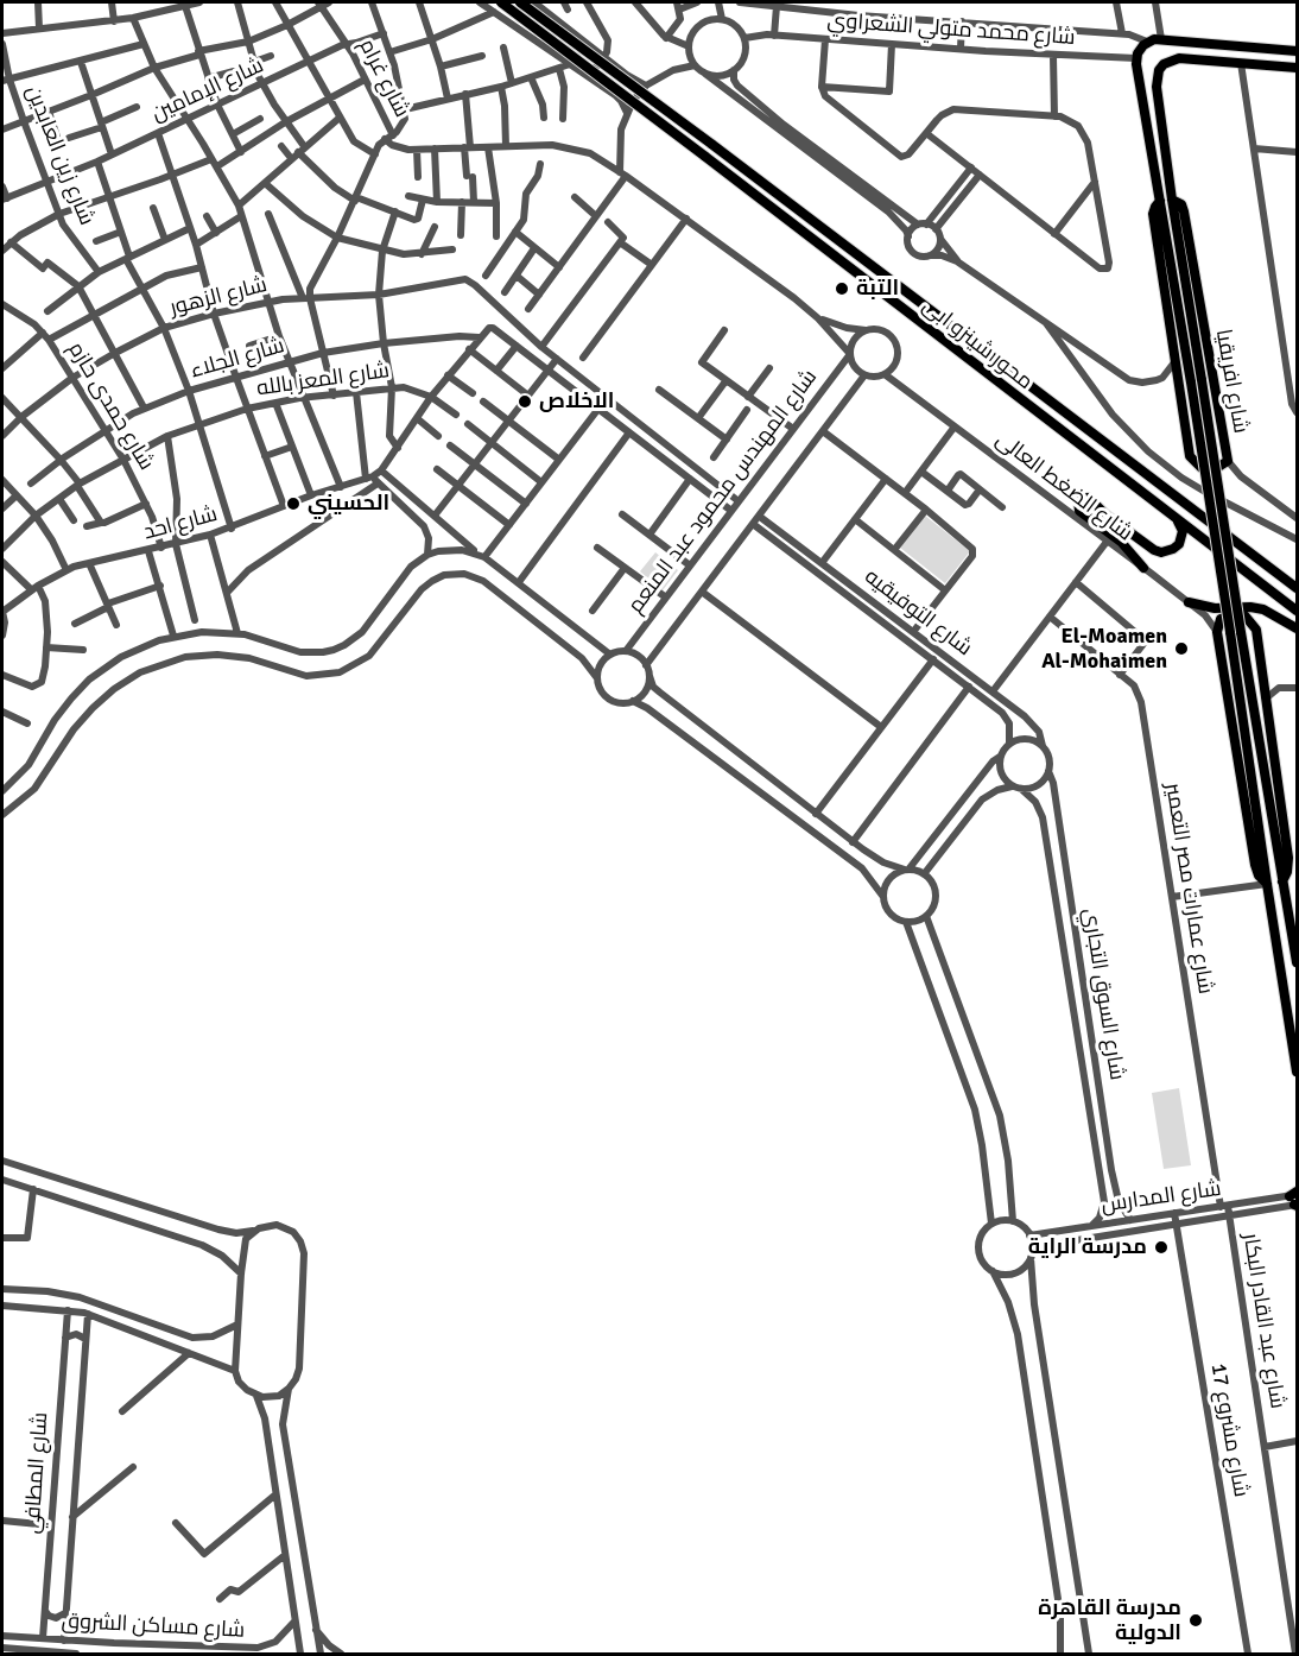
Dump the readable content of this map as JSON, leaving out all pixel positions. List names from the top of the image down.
{
  "streets": {
    "main road": ["شارع محمد متولي الشعراوي", "محور شينزو ابى", "شارع افريقيا"],
    "street": [
      "شارع غرام",
      "شارع الإمامين",
      "شارع زين العابدين",
      "شارع الزهور",
      "شارع الجلاء",
      "شارع المعز بالله",
      "شارع حمدى حازم",
      "شارع الضغط العالى",
      "شارع المهندس محمود عبد المنعم",
      "شارع احد",
      "شارع التوفيقيه",
      "شارع عمارات مصر التعمير",
      "شارع السوق التجاري",
      "شارع المدارس",
      "شارع عبد القادر البكار",
      "شارع مشروع 17",
      "شارع المطافي",
      "شارع مساكن الشروق"
    ]
  },
  "crossings": [
    ["شارع محمد متولي الشعراوي", "شارع افريقيا"],
    ["شارع غرام", "شارع الإمامين"],
    ["شارع الإمامين", "شارع زين العابدين"],
    ["شارع الزهور", "شارع حمدى حازم"],
    ["شارع الجلاء", "شارع حمدى حازم"],
    ["شارع المعز بالله", "شارع حمدى حازم"],
    ["شارع حمدى حازم", "شارع احد"],
    ["شارع الضغط العالى", "شارع المهندس محمود عبد المنعم"],
    ["شارع المهندس محمود عبد المنعم", "شارع التوفيقيه"],
    ["شارع التوفيقيه", "شارع السوق التجاري"],
    ["شارع عمارات مصر التعمير", "شارع المدارس"],
    ["شارع عمارات مصر التعمير", "شارع عبد القادر البكار"],
    ["شارع السوق التجاري", "شارع المدارس"],
    ["شارع المدارس", "شارع عبد القادر البكار"],
    ["شارع المدارس", "شارع مشروع 17"],
    ["شارع المطافي", "شارع مساكن الشروق"]
  ],
  "places": [
    "التبة",
    "الاخلاص",
    "الحسيني",
    "El-Moamen Al-Mohaimen",
    "مدرسة الراية",
    "مدرسة القاهرة الدولية"
  ]
}
